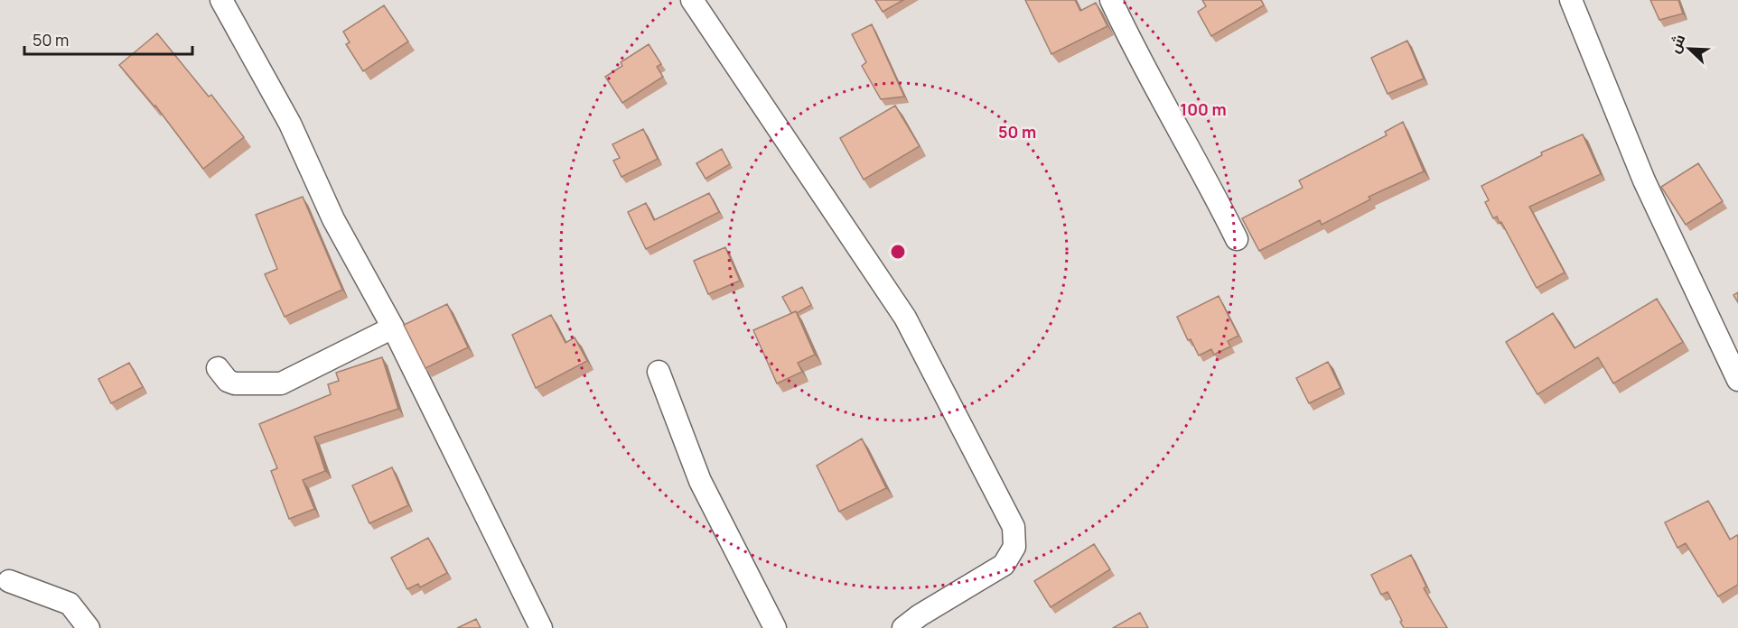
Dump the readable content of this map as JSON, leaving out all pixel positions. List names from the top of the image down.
{
  "scale_bar": "50 m",
  "north": "top left",
  "rings": ["100 m", "50 m"]
}
